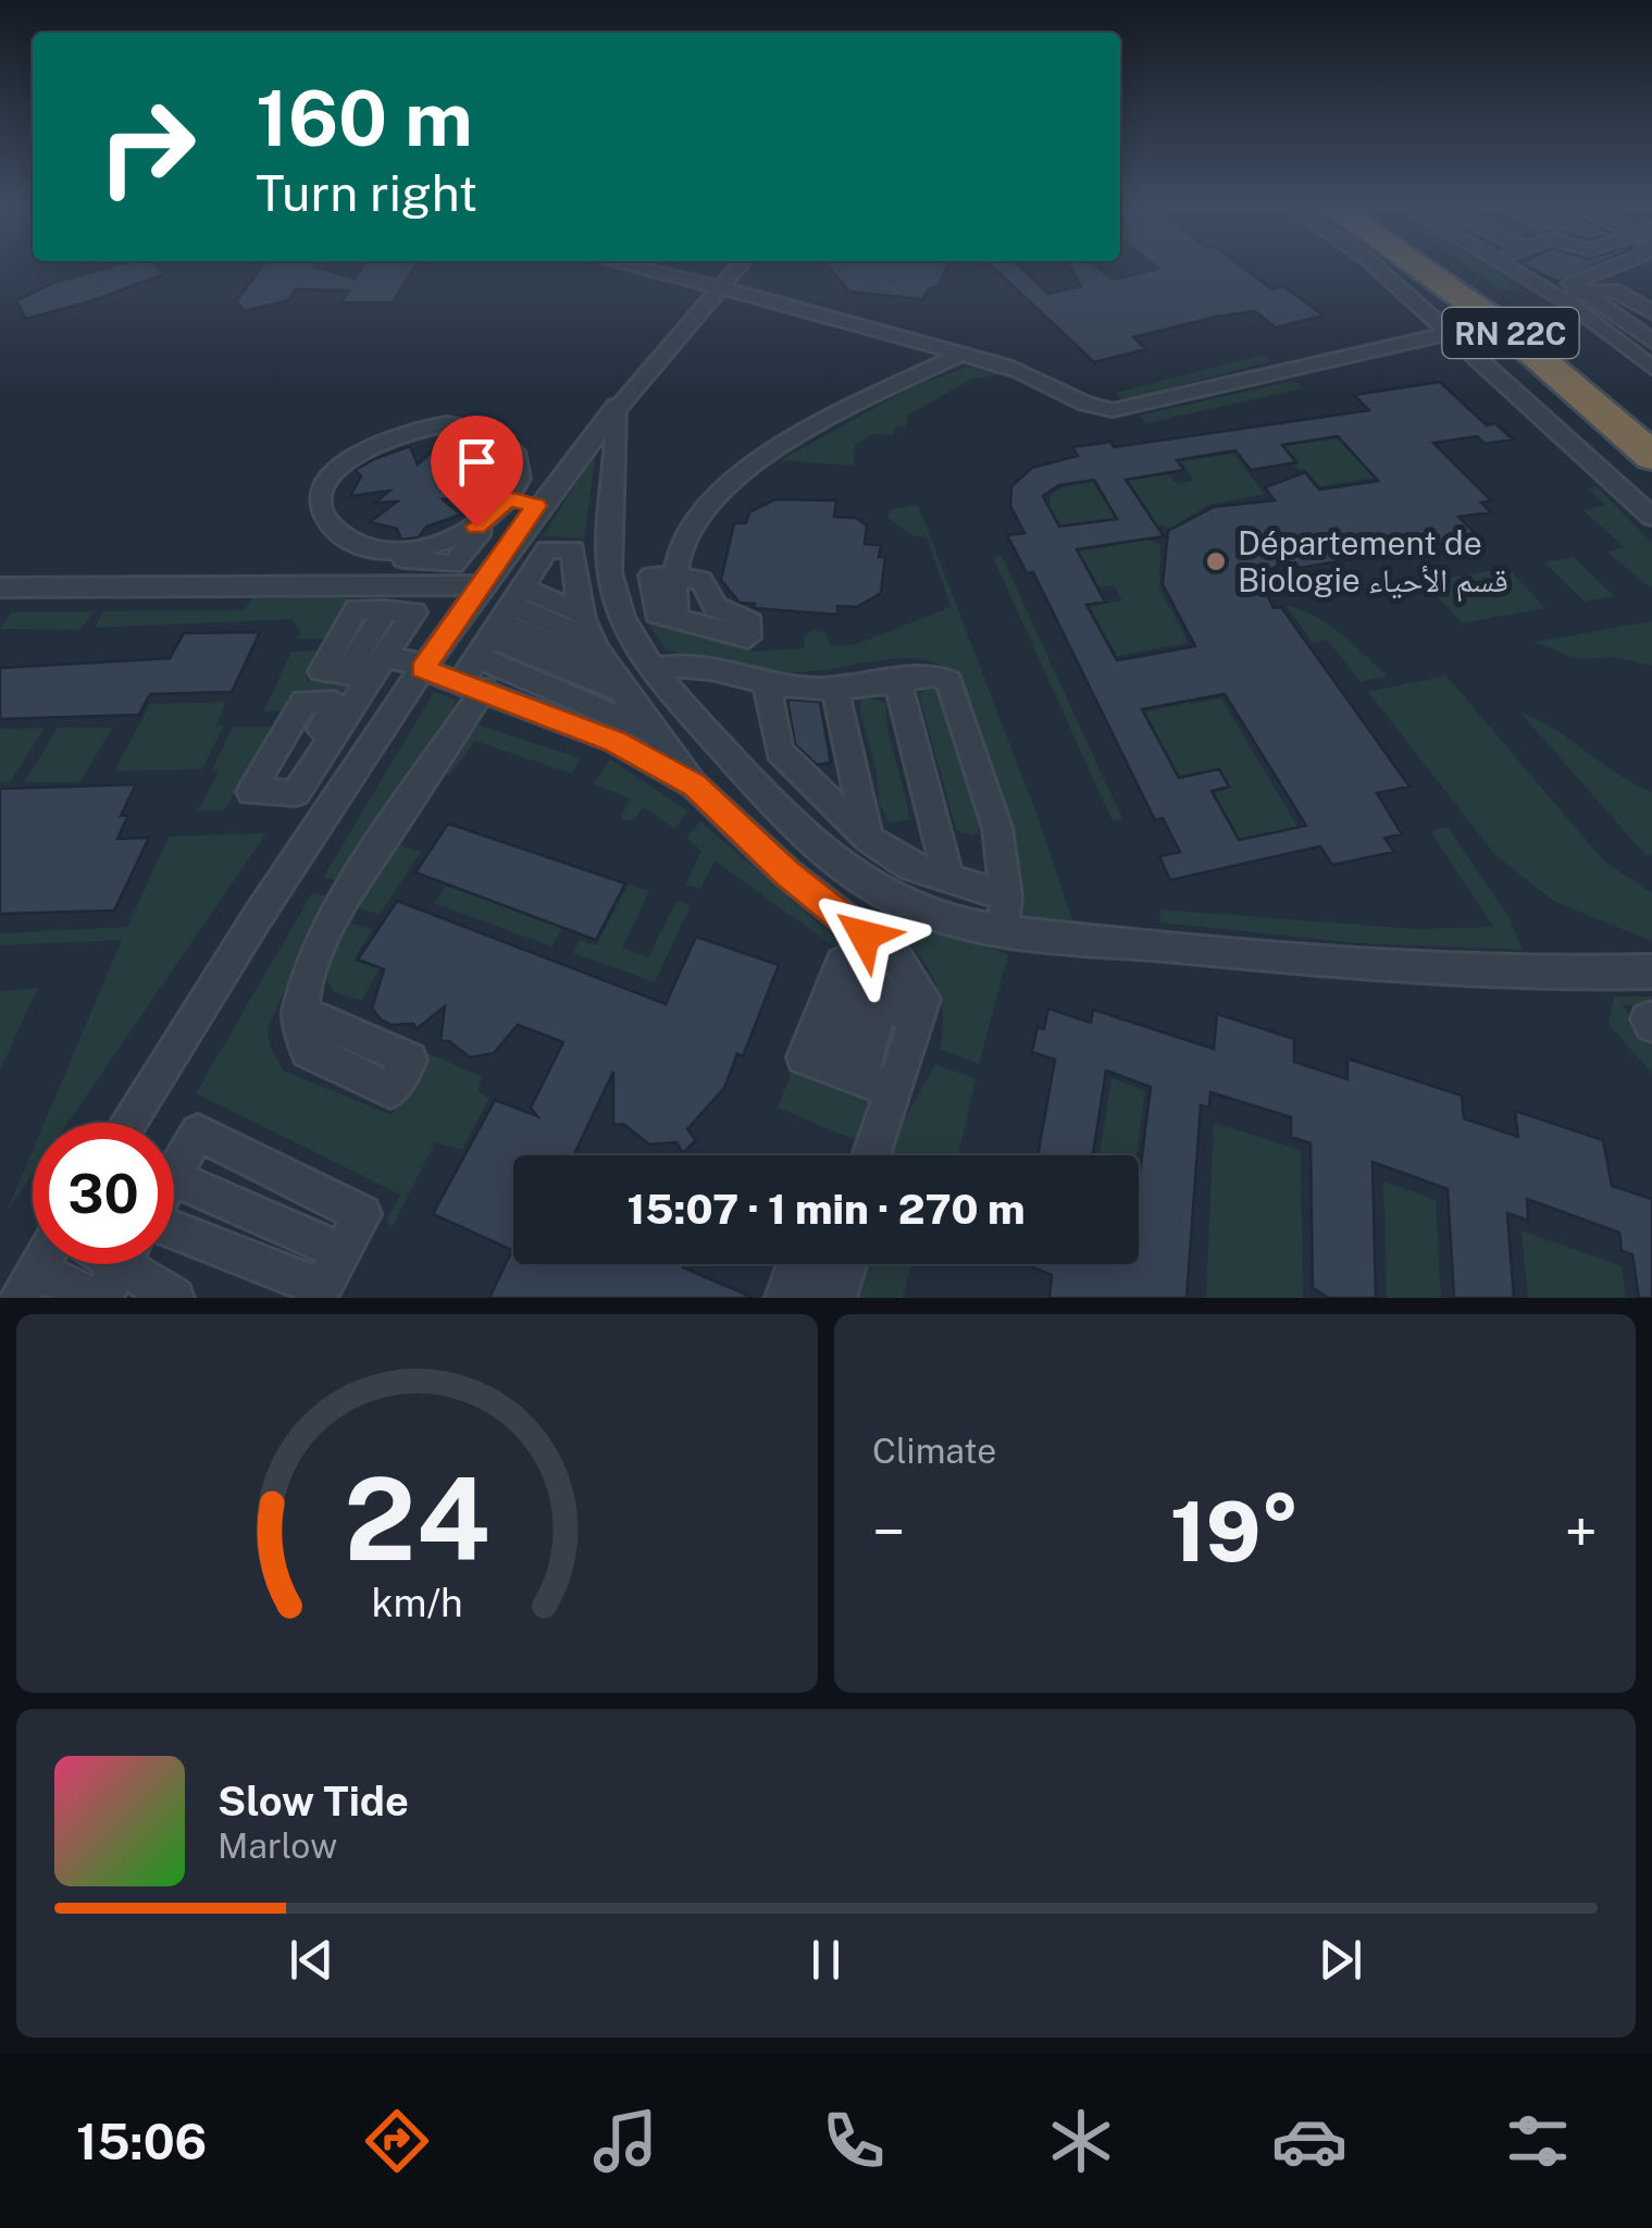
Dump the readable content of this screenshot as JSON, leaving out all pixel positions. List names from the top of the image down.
{
  "streets": {
    "highway": ["RN 22C"]
  },
  "places": ["Département de Biologie قسم الأحياء"],
  "page": {
    "turn": ["160 m", "Turn right"],
    "limit": "30",
    "trip": "15:07 · 1 min · 270 m",
    "tile": "Climate",
    "heat": ["−", "19°", "+"],
    "song": ["Slow Tide", "Marlow"],
    "tabs": "15:06",
    "gauge": ["24", "km/h"]
  }
}
